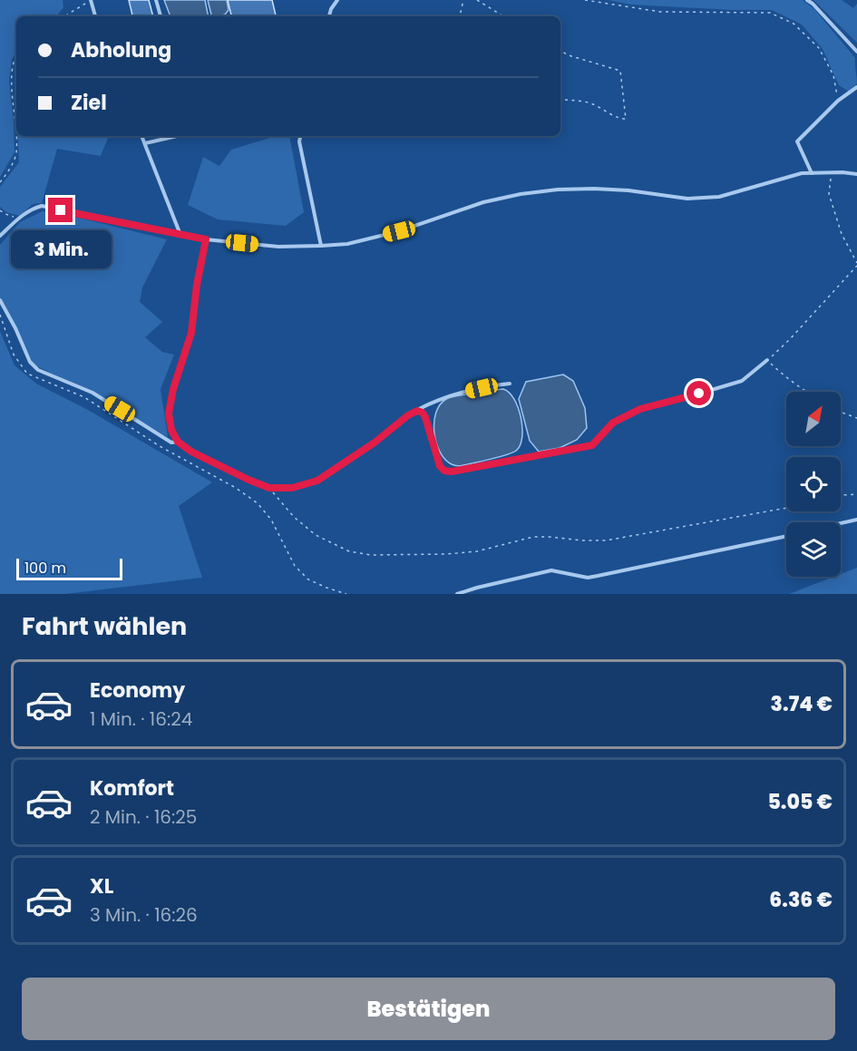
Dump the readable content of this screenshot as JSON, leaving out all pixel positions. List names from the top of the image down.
{
  "scale_bar": "100 m",
  "north": "top right",
  "page": {
    "banner": ["Abholung", "Ziel"],
    "bubble": "3 Min.",
    "scale": "100 m",
    "heading": "Fahrt wählen",
    "list": [
      {
        "name": "Economy",
        "note": "1 Min. · 16:24",
        "value": "3.74 €"
      },
      {
        "name": "Komfort",
        "note": "2 Min. · 16:25",
        "value": "5.05 €"
      },
      {
        "name": "XL",
        "note": "3 Min. · 16:26",
        "value": "6.36 €"
      }
    ],
    "buttons": "Bestätigen"
  }
}
